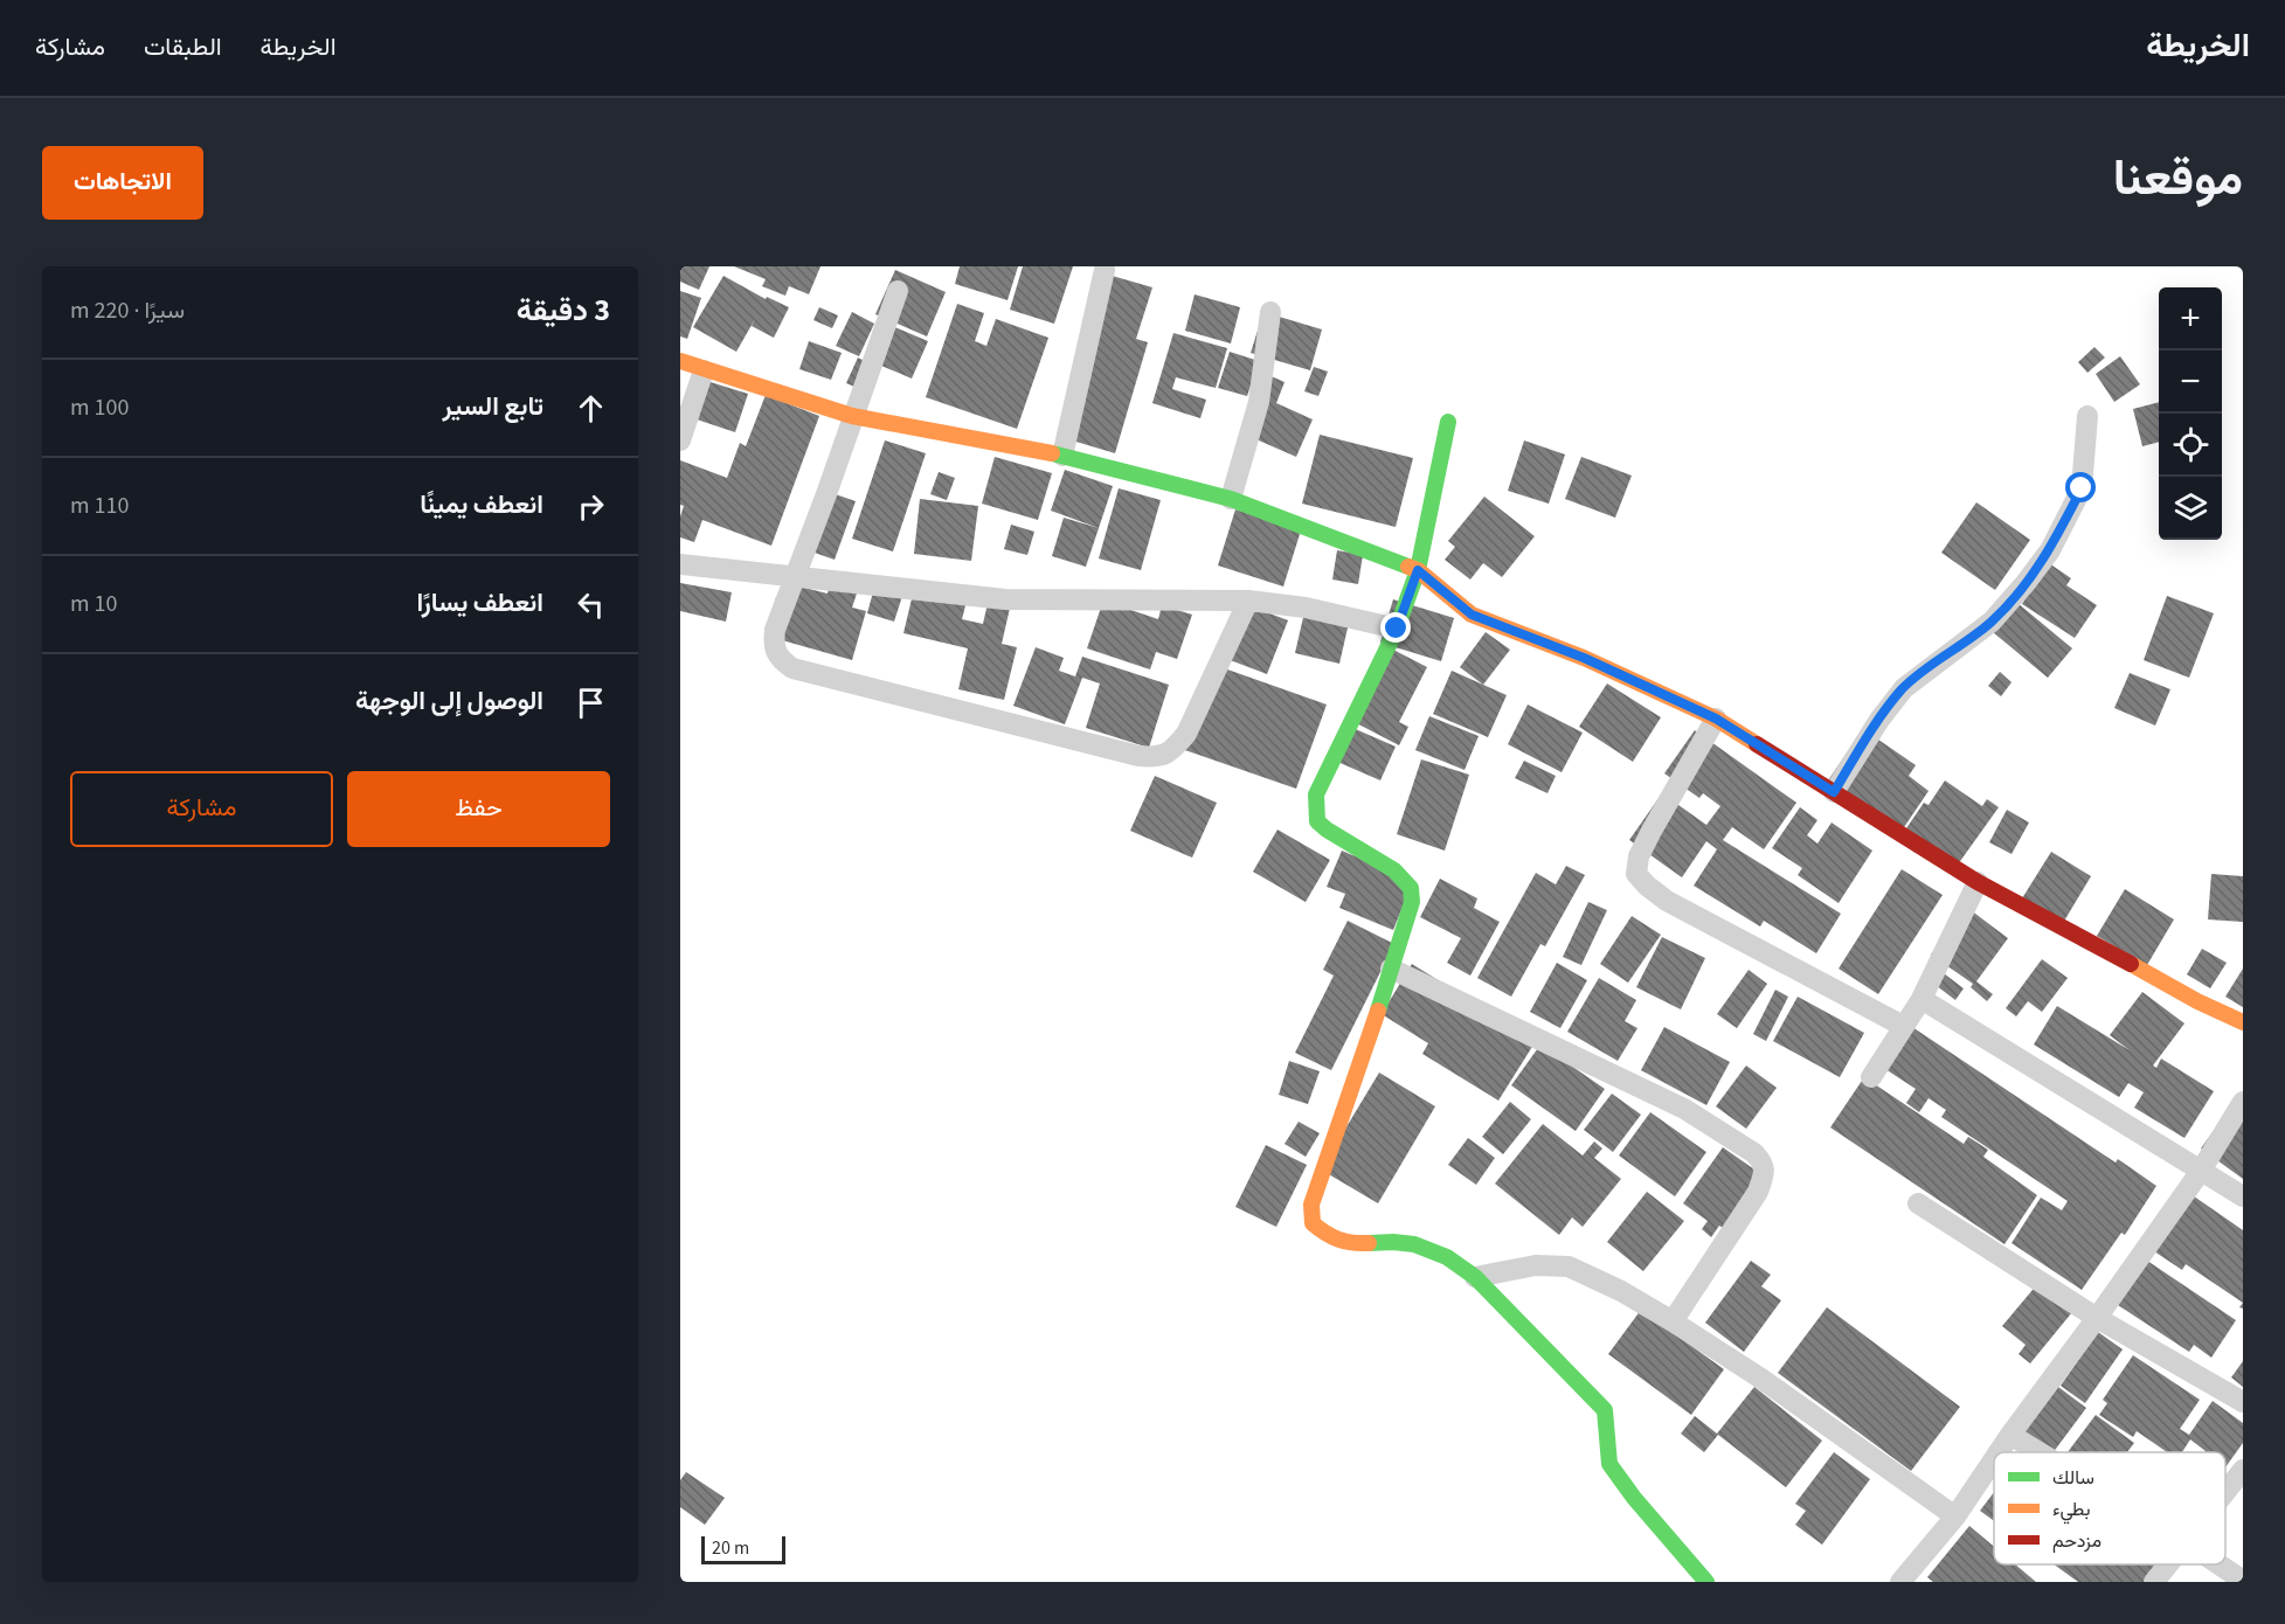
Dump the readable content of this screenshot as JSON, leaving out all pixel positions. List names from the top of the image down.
{
  "legend": ["سالك", "بطيء", "مزدحم"],
  "scale_bar": "20 m",
  "page": {
    "header": "الخريطة",
    "nav": ["الخريطة", "الطبقات", "مشاركة"],
    "title": "موقعنا",
    "buttons": [
      "الاتجاهات",
      ["حفظ", "مشاركة"]
    ],
    "heading": ["3 دقيقة", "سيرًا · 220 m"],
    "map_buttons": ["+", "−"],
    "list": [
      ["تابع السير", "100 m"],
      ["انعطف يمينًا", "110 m"],
      ["انعطف يسارًا", "10 m"],
      "الوصول إلى الوجهة"
    ],
    "scale": "20 m"
  }
}
